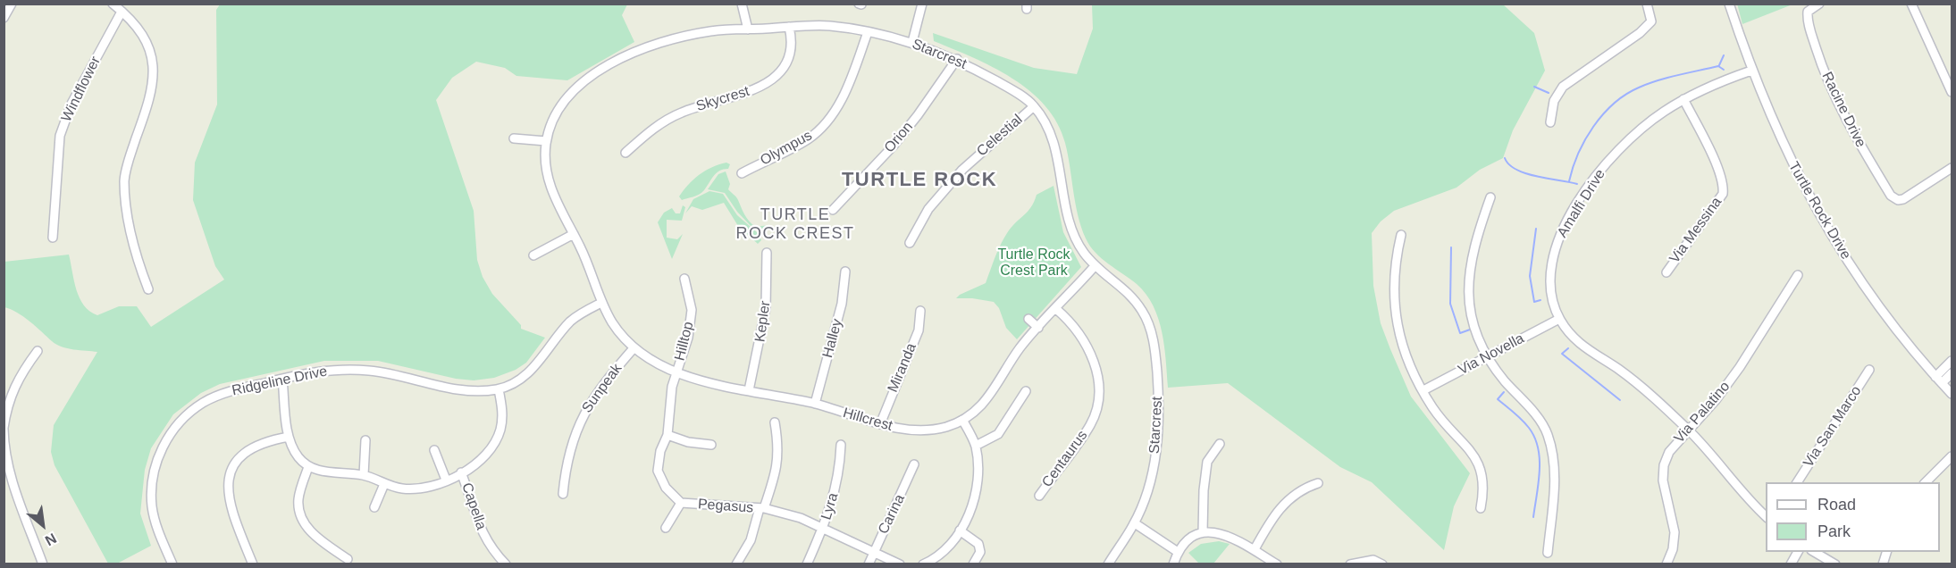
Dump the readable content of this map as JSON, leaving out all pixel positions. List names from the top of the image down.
{
  "streets": {
    "street": [
      "Starcrest",
      "Windflower",
      "Skycrest",
      "Racine Drive",
      "Celestial",
      "Orion",
      "Olympus",
      "Amalfi Drive",
      "Turtle Rock Drive",
      "Via Messina",
      "Kepler",
      "Halley",
      "Hilltop",
      "Via Novella",
      "Miranda",
      "Ridgeline Drive",
      "Sunpeak",
      "Via Palatino",
      "Hillcrest",
      "Via San Marco",
      "Centaurus",
      "Capella",
      "Pegasus",
      "Lyra",
      "Carina"
    ]
  },
  "crossings": [
    ["Starcrest", "Skycrest"],
    ["Starcrest", "Celestial"],
    ["Starcrest", "Orion"],
    ["Starcrest", "Olympus"],
    ["Starcrest", "Ridgeline Drive"],
    ["Starcrest", "Hillcrest"],
    ["Amalfi Drive", "Turtle Rock Drive"],
    ["Amalfi Drive", "Via Messina"],
    ["Amalfi Drive", "Via Novella"],
    ["Amalfi Drive", "Via Palatino"],
    ["Kepler", "Hillcrest"],
    ["Halley", "Hillcrest"],
    ["Hilltop", "Hillcrest"],
    ["Hilltop", "Pegasus"],
    ["Miranda", "Hillcrest"],
    ["Ridgeline Drive", "Hillcrest"],
    ["Sunpeak", "Hillcrest"],
    ["Hillcrest", "Centaurus"],
    ["Hillcrest", "Pegasus"],
    ["Pegasus", "Lyra"],
    ["Pegasus", "Carina"]
  ],
  "districts": ["TURTLE ROCK", "TURTLE ROCK CREST"],
  "parks": ["Turtle Rock Crest Park"],
  "legend": ["Road", "Park"],
  "north": "bottom right"
}
